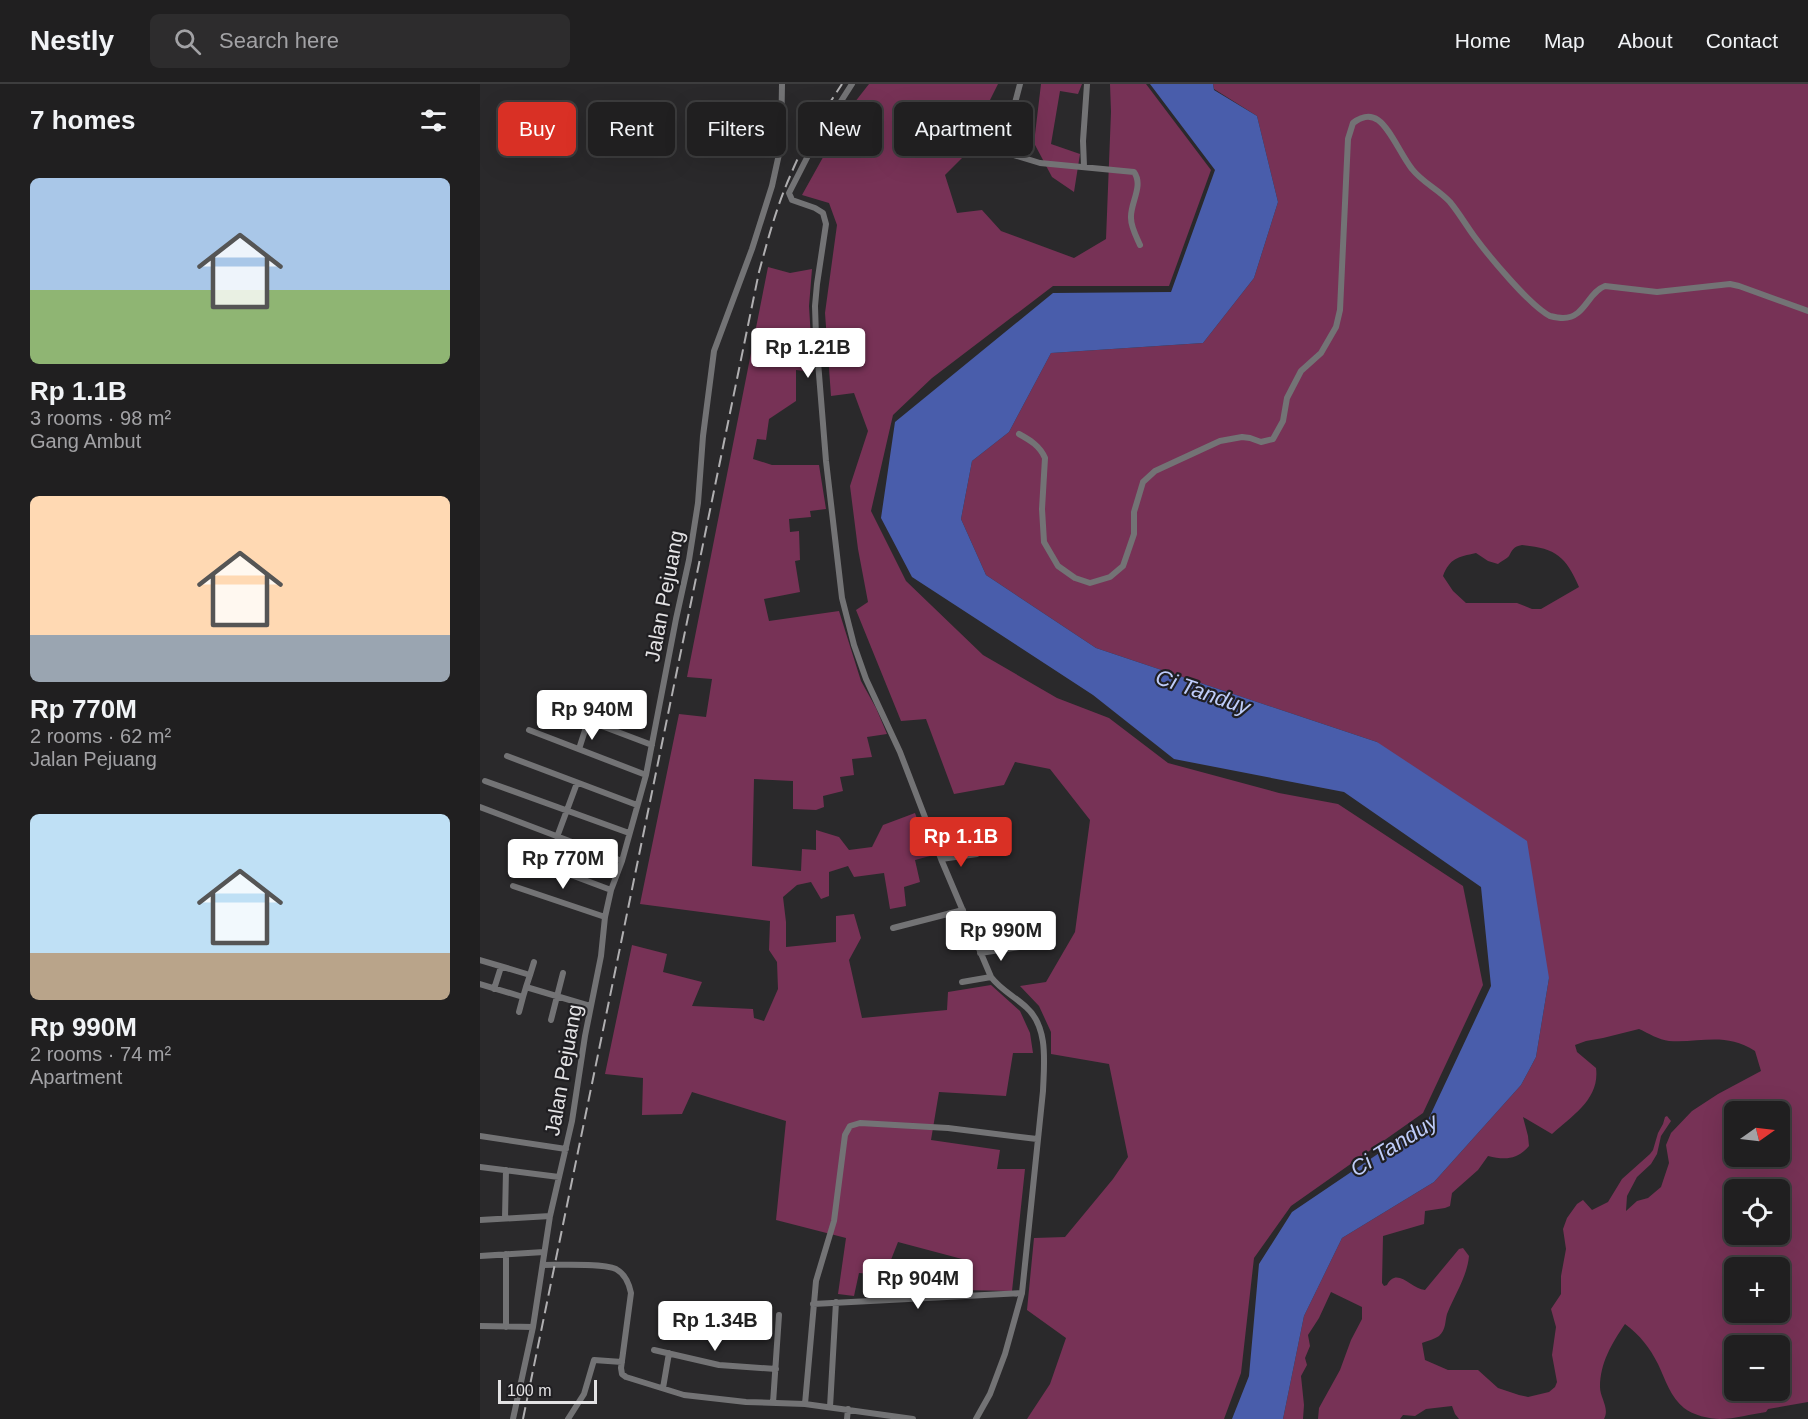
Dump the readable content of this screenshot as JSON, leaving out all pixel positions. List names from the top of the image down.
{
  "streets": {
    "street": ["Jalan Pejuang"]
  },
  "water": ["Ci Tanduy"],
  "scale_bar": "100 m",
  "north": "right",
  "page": {
    "header": "Nestly",
    "search": "Search here",
    "nav": [
      "Home",
      "Map",
      "About",
      "Contact"
    ],
    "heading": "7 homes",
    "chip": [
      "Buy",
      "Rent",
      "Filters",
      "New",
      "Apartment"
    ],
    "list": [
      {
        "name": "Rp 1.1B",
        "note": "3 rooms · 98 m² · Gang Ambut"
      },
      {
        "name": "Rp 770M",
        "note": "2 rooms · 62 m² · Jalan Pejuang"
      },
      {
        "name": "Rp 990M",
        "note": "2 rooms · 74 m² · Apartment"
      }
    ],
    "price": [
      "Rp 1.21B",
      "Rp 940M",
      "Rp 1.1B",
      "Rp 770M",
      "Rp 990M",
      "Rp 904M",
      "Rp 1.34B"
    ],
    "map_buttons": ["+", "−"],
    "scale": "100 m"
  }
}
